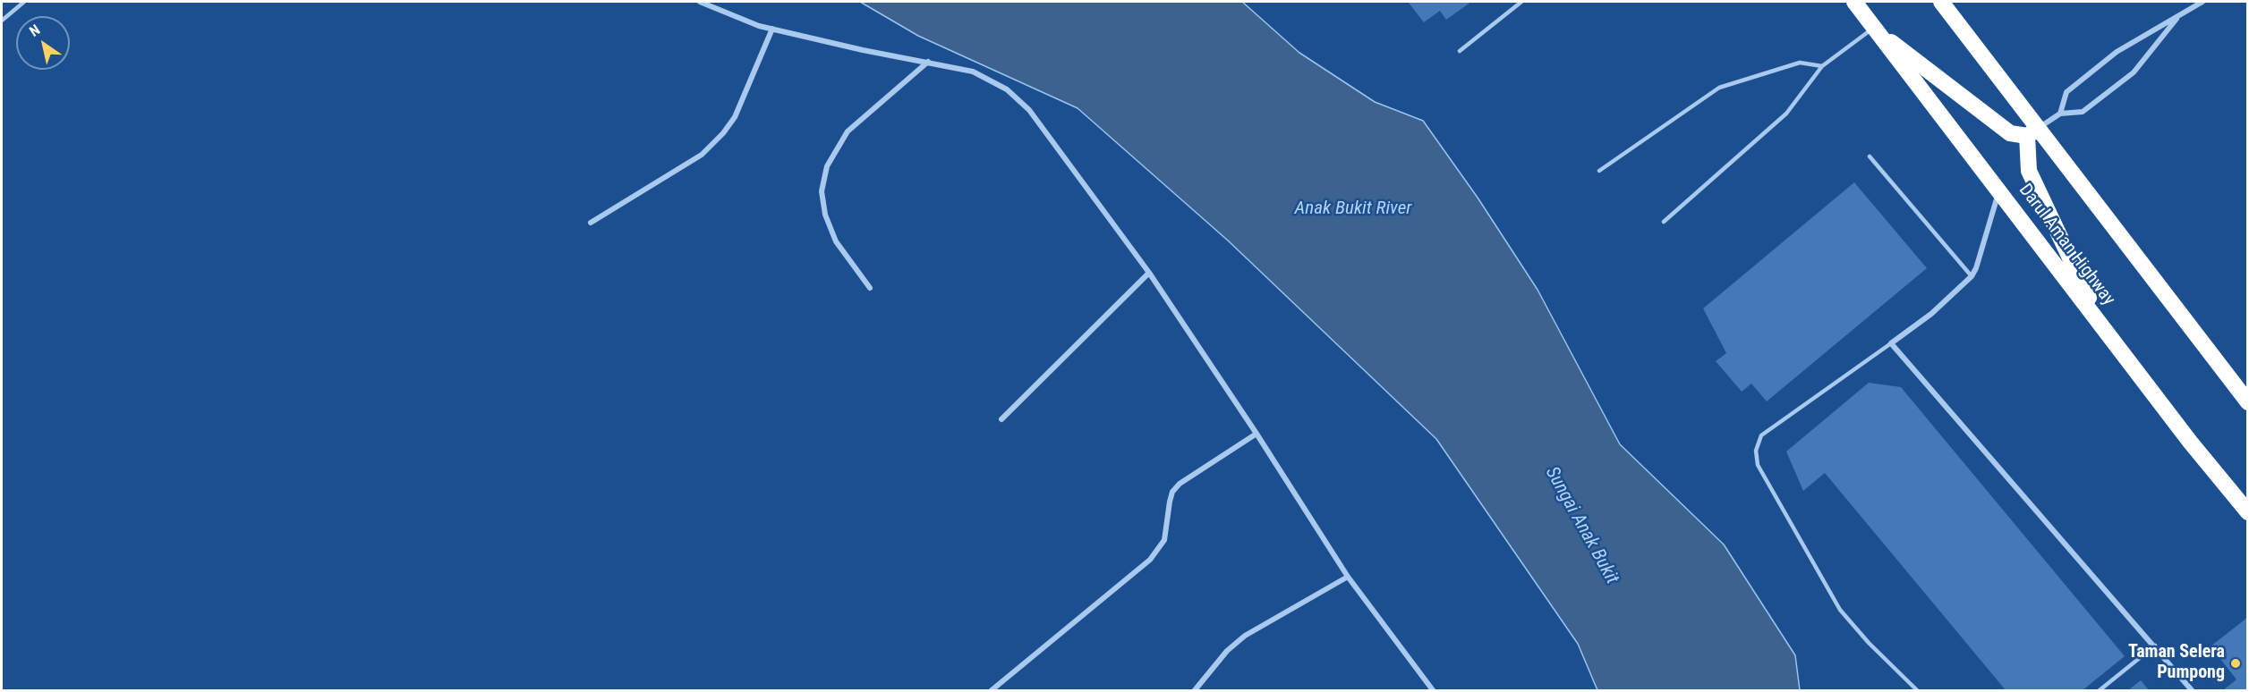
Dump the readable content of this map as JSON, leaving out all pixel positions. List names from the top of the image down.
{
  "streets": {
    "highway": ["Darul Aman Highway"]
  },
  "water": ["Anak Bukit River", "Sungai Anak Bukit"],
  "places": ["Taman Selera Pumpong"],
  "north": "top left"
}
